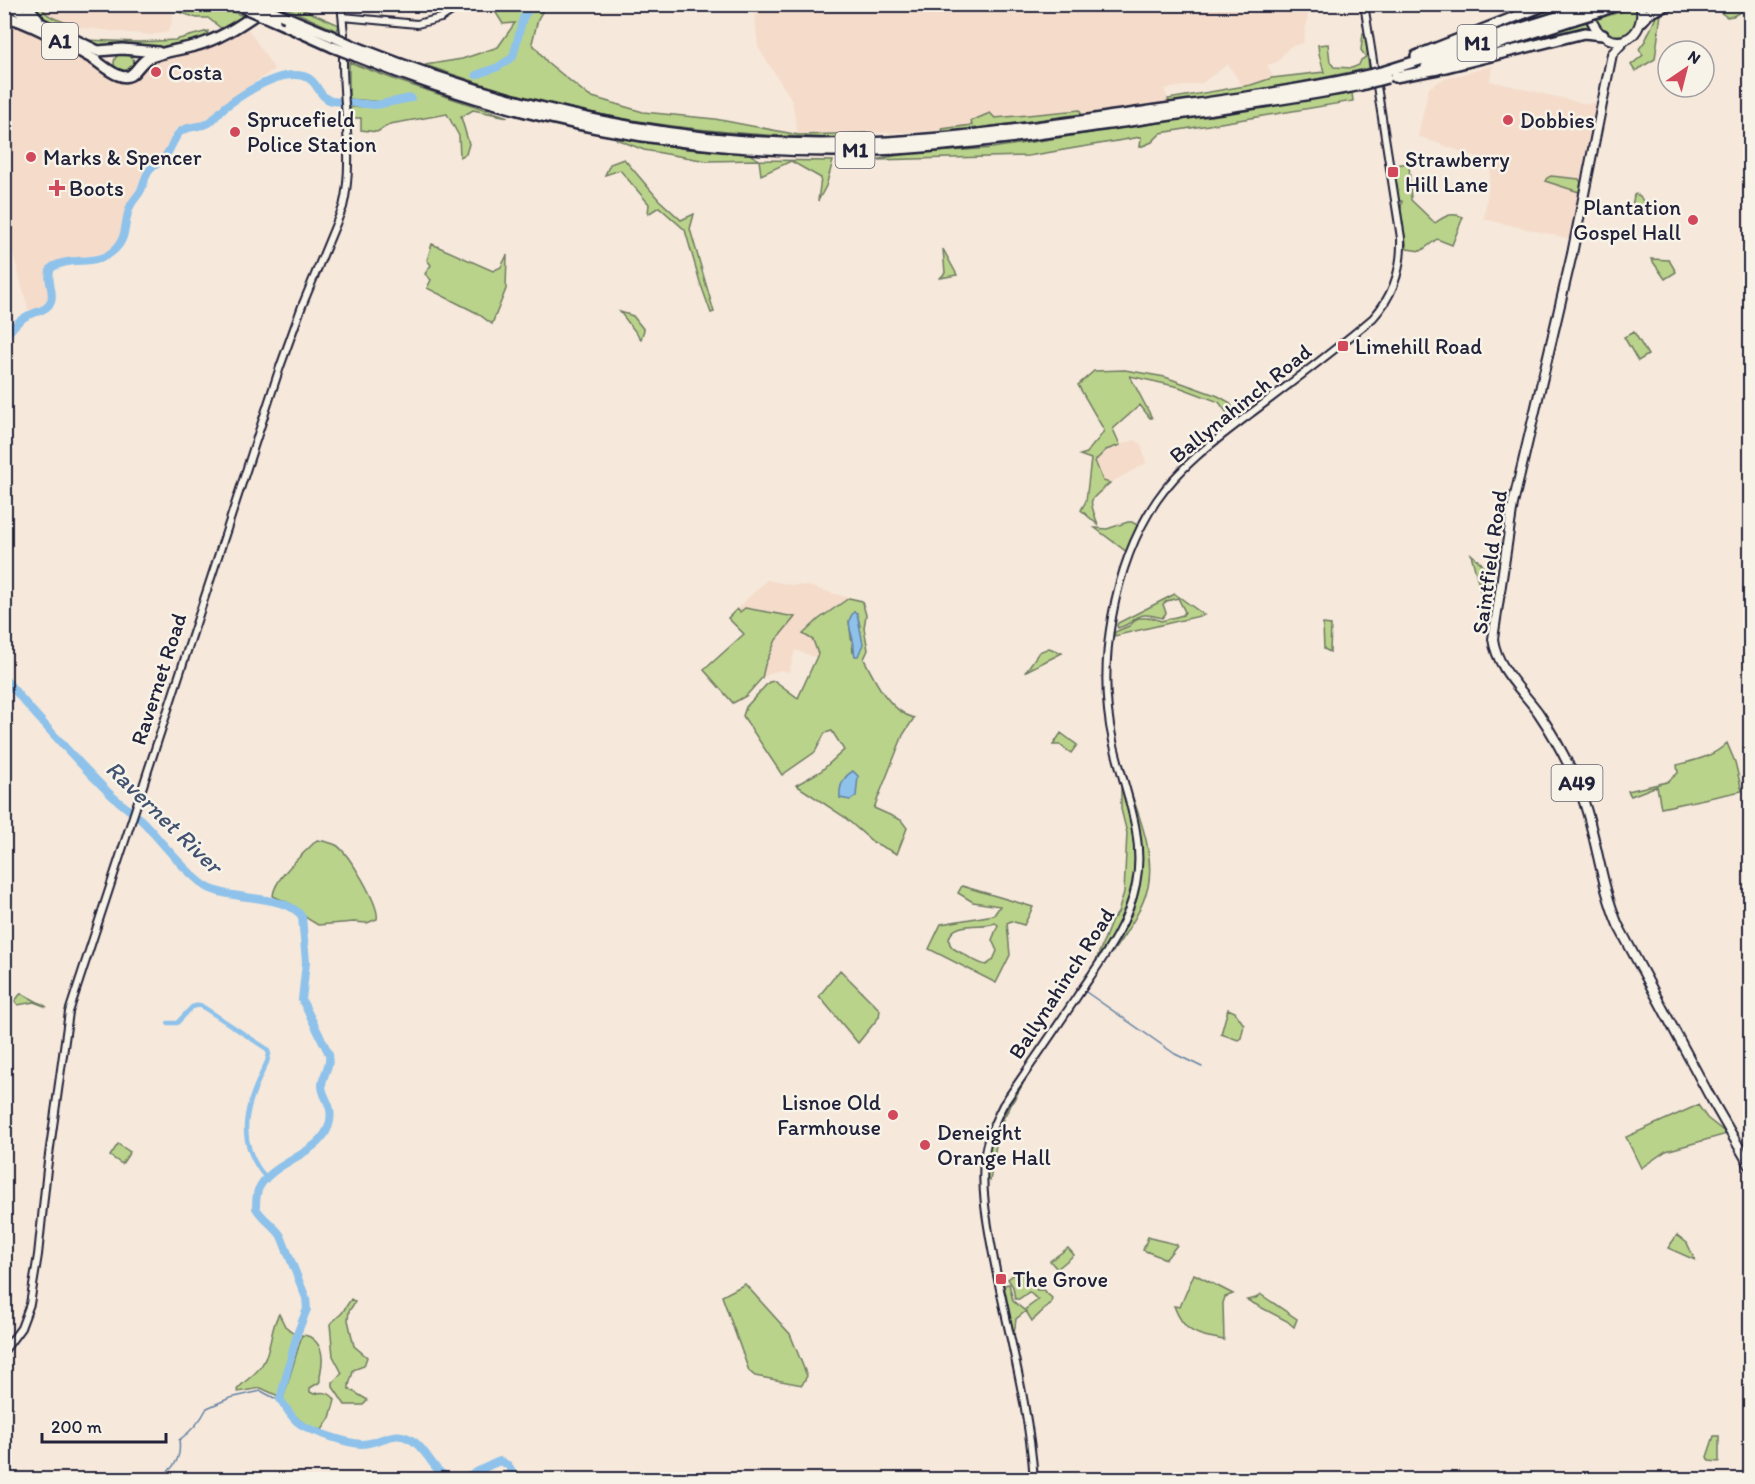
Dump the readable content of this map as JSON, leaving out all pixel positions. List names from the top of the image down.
{
  "streets": {
    "highway": ["A1", "M1"],
    "main road": ["Saintfield Road", "A49"],
    "street": ["Ballynahinch Road", "Ravernet Road"]
  },
  "crossings": [
    ["Saintfield Road", "A49"]
  ],
  "water": ["Ravernet River"],
  "places": {
    "other": [
      "Costa",
      "Dobbies",
      "Sprucefield Police Station",
      "Marks & Spencer",
      "Plantation Gospel Hall",
      "Lisnoe Old Farmhouse",
      "Deneight Orange Hall"
    ],
    "transit": ["Strawberry Hill Lane", "Limehill Road", "The Grove"],
    "health": ["Boots"]
  },
  "scale_bar": "200 m",
  "north": "top right"
}
